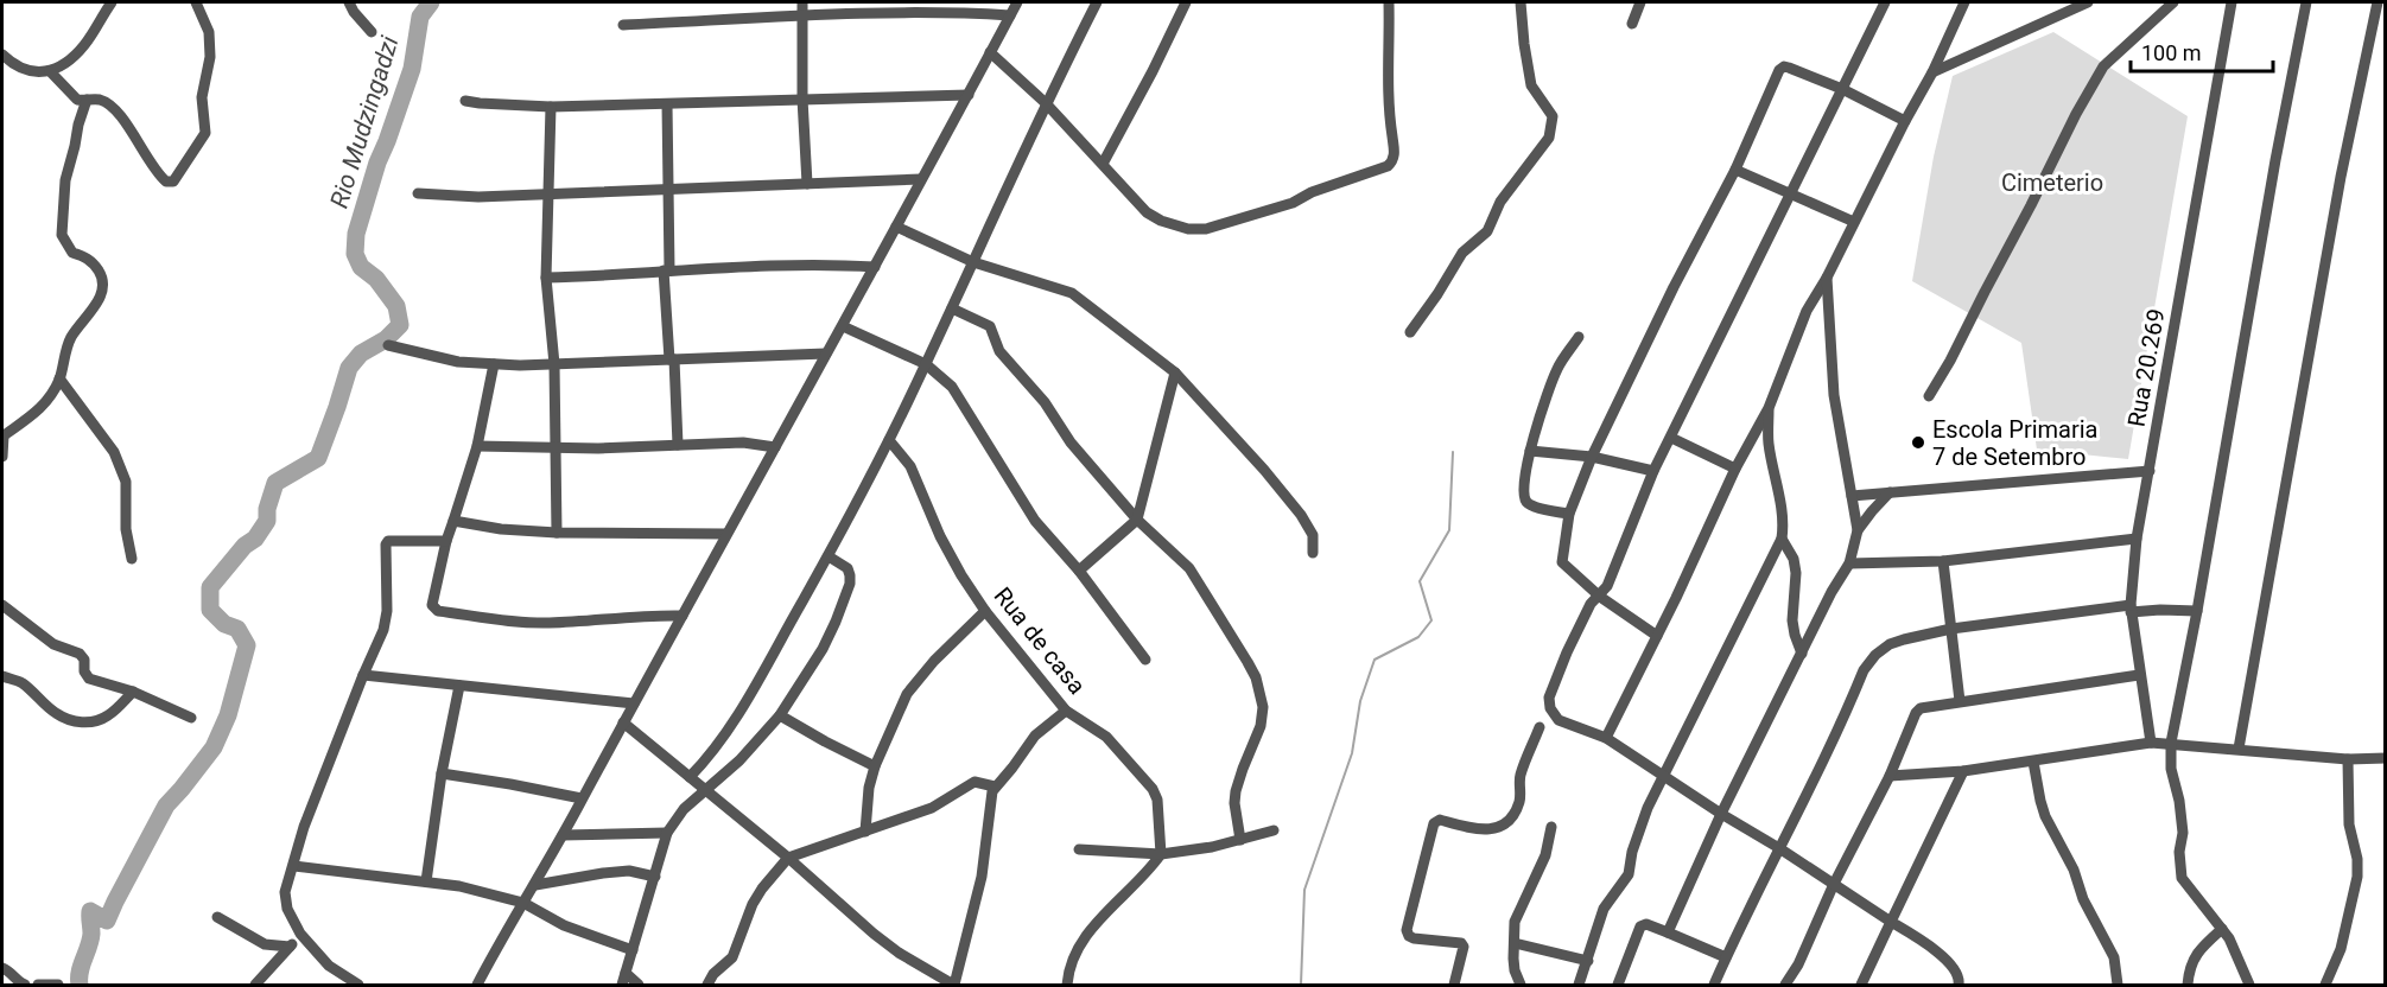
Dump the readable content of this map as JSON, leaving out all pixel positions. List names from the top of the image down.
{
  "streets": {
    "street": ["Rua 20.269", "Rua de casa"]
  },
  "water": ["Rio Mudzingadzi"],
  "parks": ["Cimeterio"],
  "places": ["Escola Primaria 7 de Setembro"],
  "scale_bar": "100 m"
}
